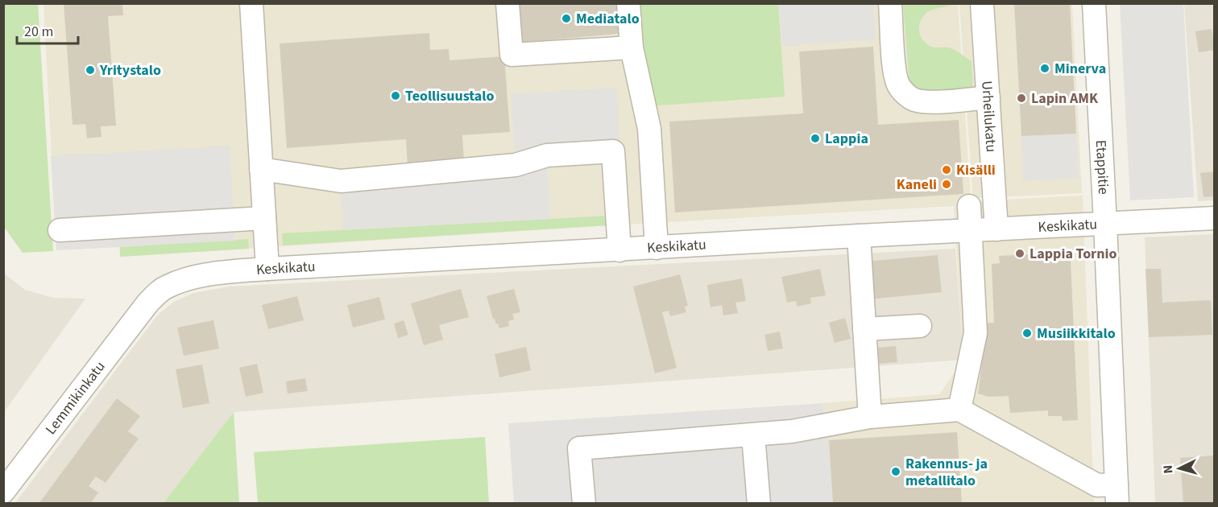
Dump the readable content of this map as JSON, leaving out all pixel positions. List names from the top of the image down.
{
  "streets": {
    "street": [
      "Urheilukatu",
      "Etappitie",
      "Keskikatu",
      "Lemmikinkatu"
    ]
  },
  "crossings": [
    ["Urheilukatu", "Keskikatu"],
    ["Etappitie", "Keskikatu"],
    ["Keskikatu", "Lemmikinkatu"]
  ],
  "places": [
    "Mediatalo",
    "Minerva",
    "Yritystalo",
    "Teollisuustalo",
    "Lapin AMK",
    "Lappia",
    "Kisälli",
    "Kaneli",
    "Lappia Tornio",
    "Musiikkitalo",
    "Rakennus- ja metallitalo"
  ],
  "scale_bar": "20 m",
  "north": "left"
}
